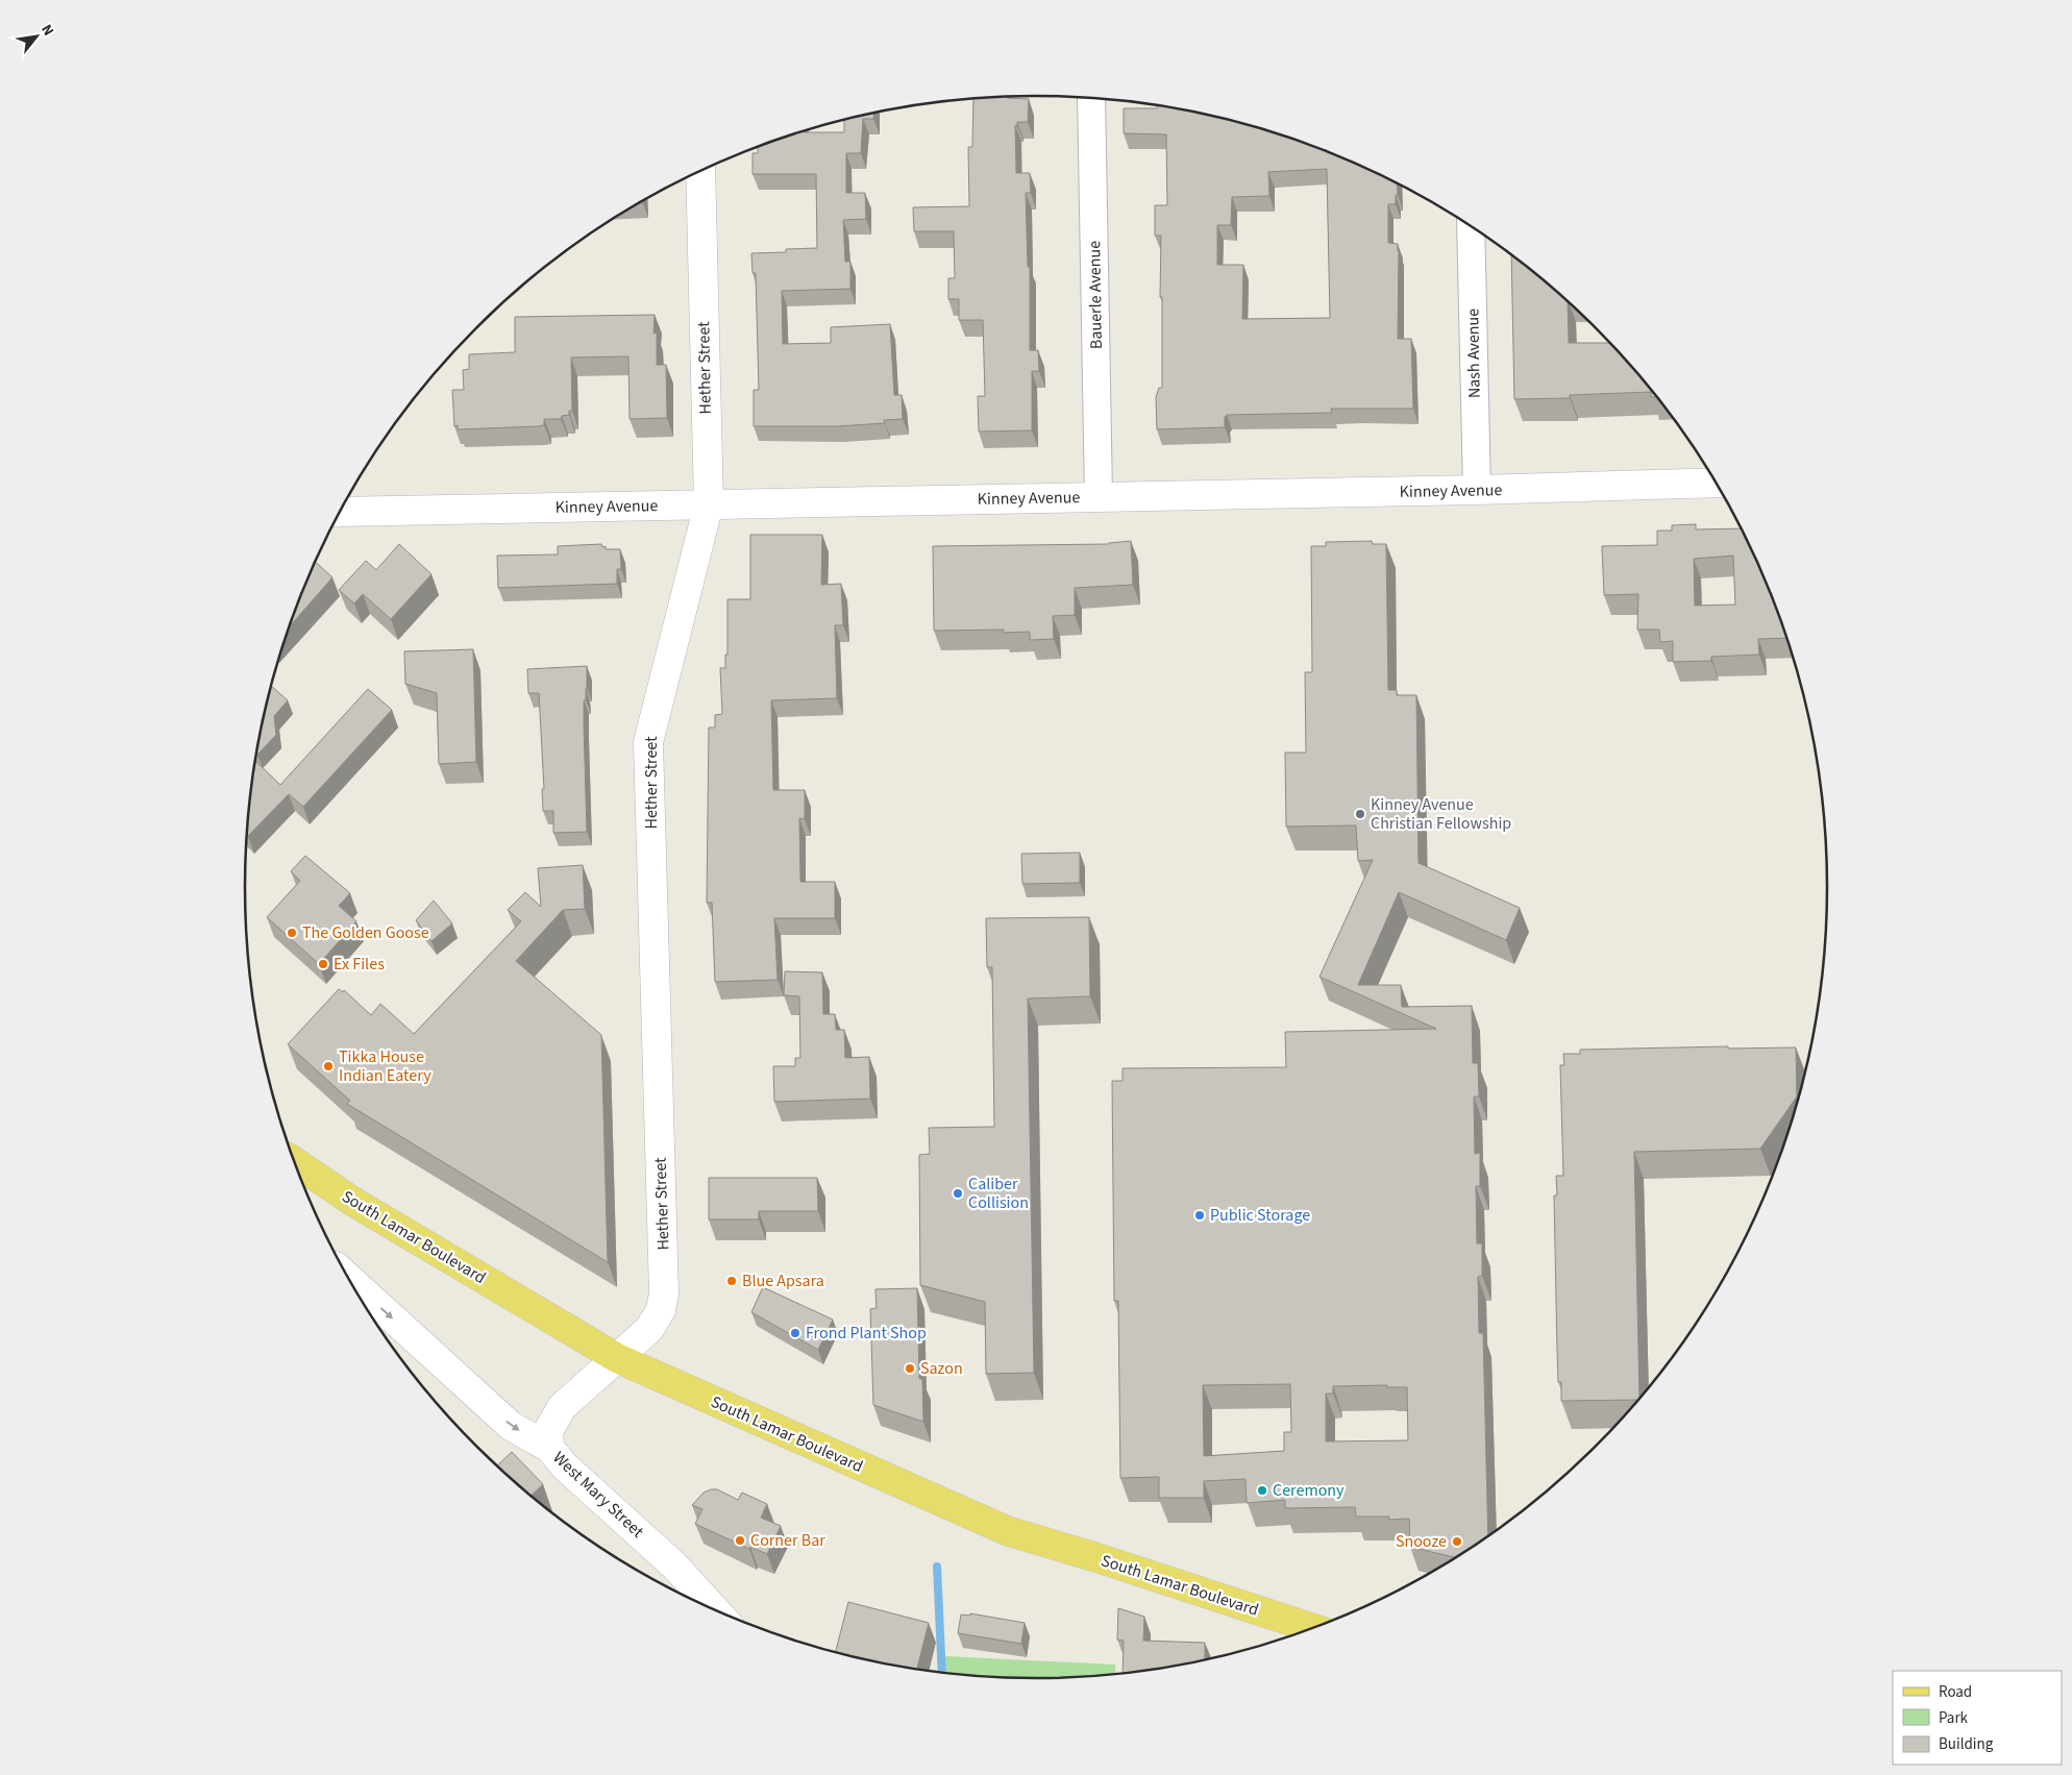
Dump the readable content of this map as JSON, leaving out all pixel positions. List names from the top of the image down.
{
  "streets": {
    "main road": ["South Lamar Boulevard"],
    "street": [
      "Bauerle Avenue",
      "Nash Avenue",
      "Hether Street",
      "Kinney Avenue",
      "West Mary Street"
    ]
  },
  "crossings": [
    ["Bauerle Avenue", "Kinney Avenue"],
    ["Nash Avenue", "Kinney Avenue"],
    ["Hether Street", "Kinney Avenue"],
    ["Hether Street", "South Lamar Boulevard"],
    ["Hether Street", "West Mary Street"],
    ["South Lamar Boulevard", "West Mary Street"]
  ],
  "places": [
    "Kinney Avenue Christian Fellowship",
    "The Golden Goose",
    "Ex Files",
    "Tikka House Indian Eatery",
    "Caliber Collision",
    "Public Storage",
    "Blue Apsara",
    "Frond Plant Shop",
    "Sazon",
    "Ceremony",
    "Corner Bar",
    "Snooze"
  ],
  "legend": ["Road", "Park", "Building"],
  "north": "top right"
}
